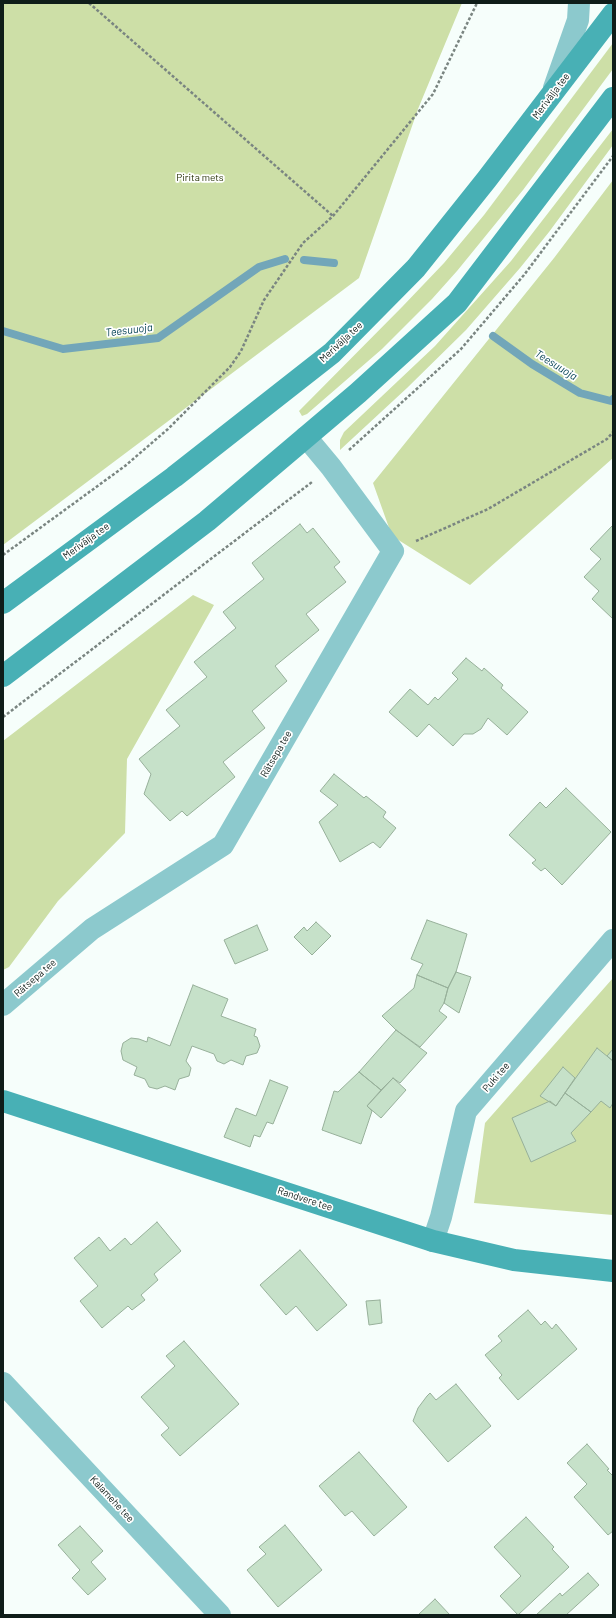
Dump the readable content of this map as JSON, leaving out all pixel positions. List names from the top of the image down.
{
  "streets": {
    "main road": ["Merivälja tee", "Randvere tee"],
    "street": ["Rätsepa tee", "Puki tee", "Kalamehe tee"]
  },
  "crossings": [
    ["Puki tee", "Randvere tee"]
  ],
  "water": ["Teesuuoja"],
  "parks": ["Pirita mets"]
}
